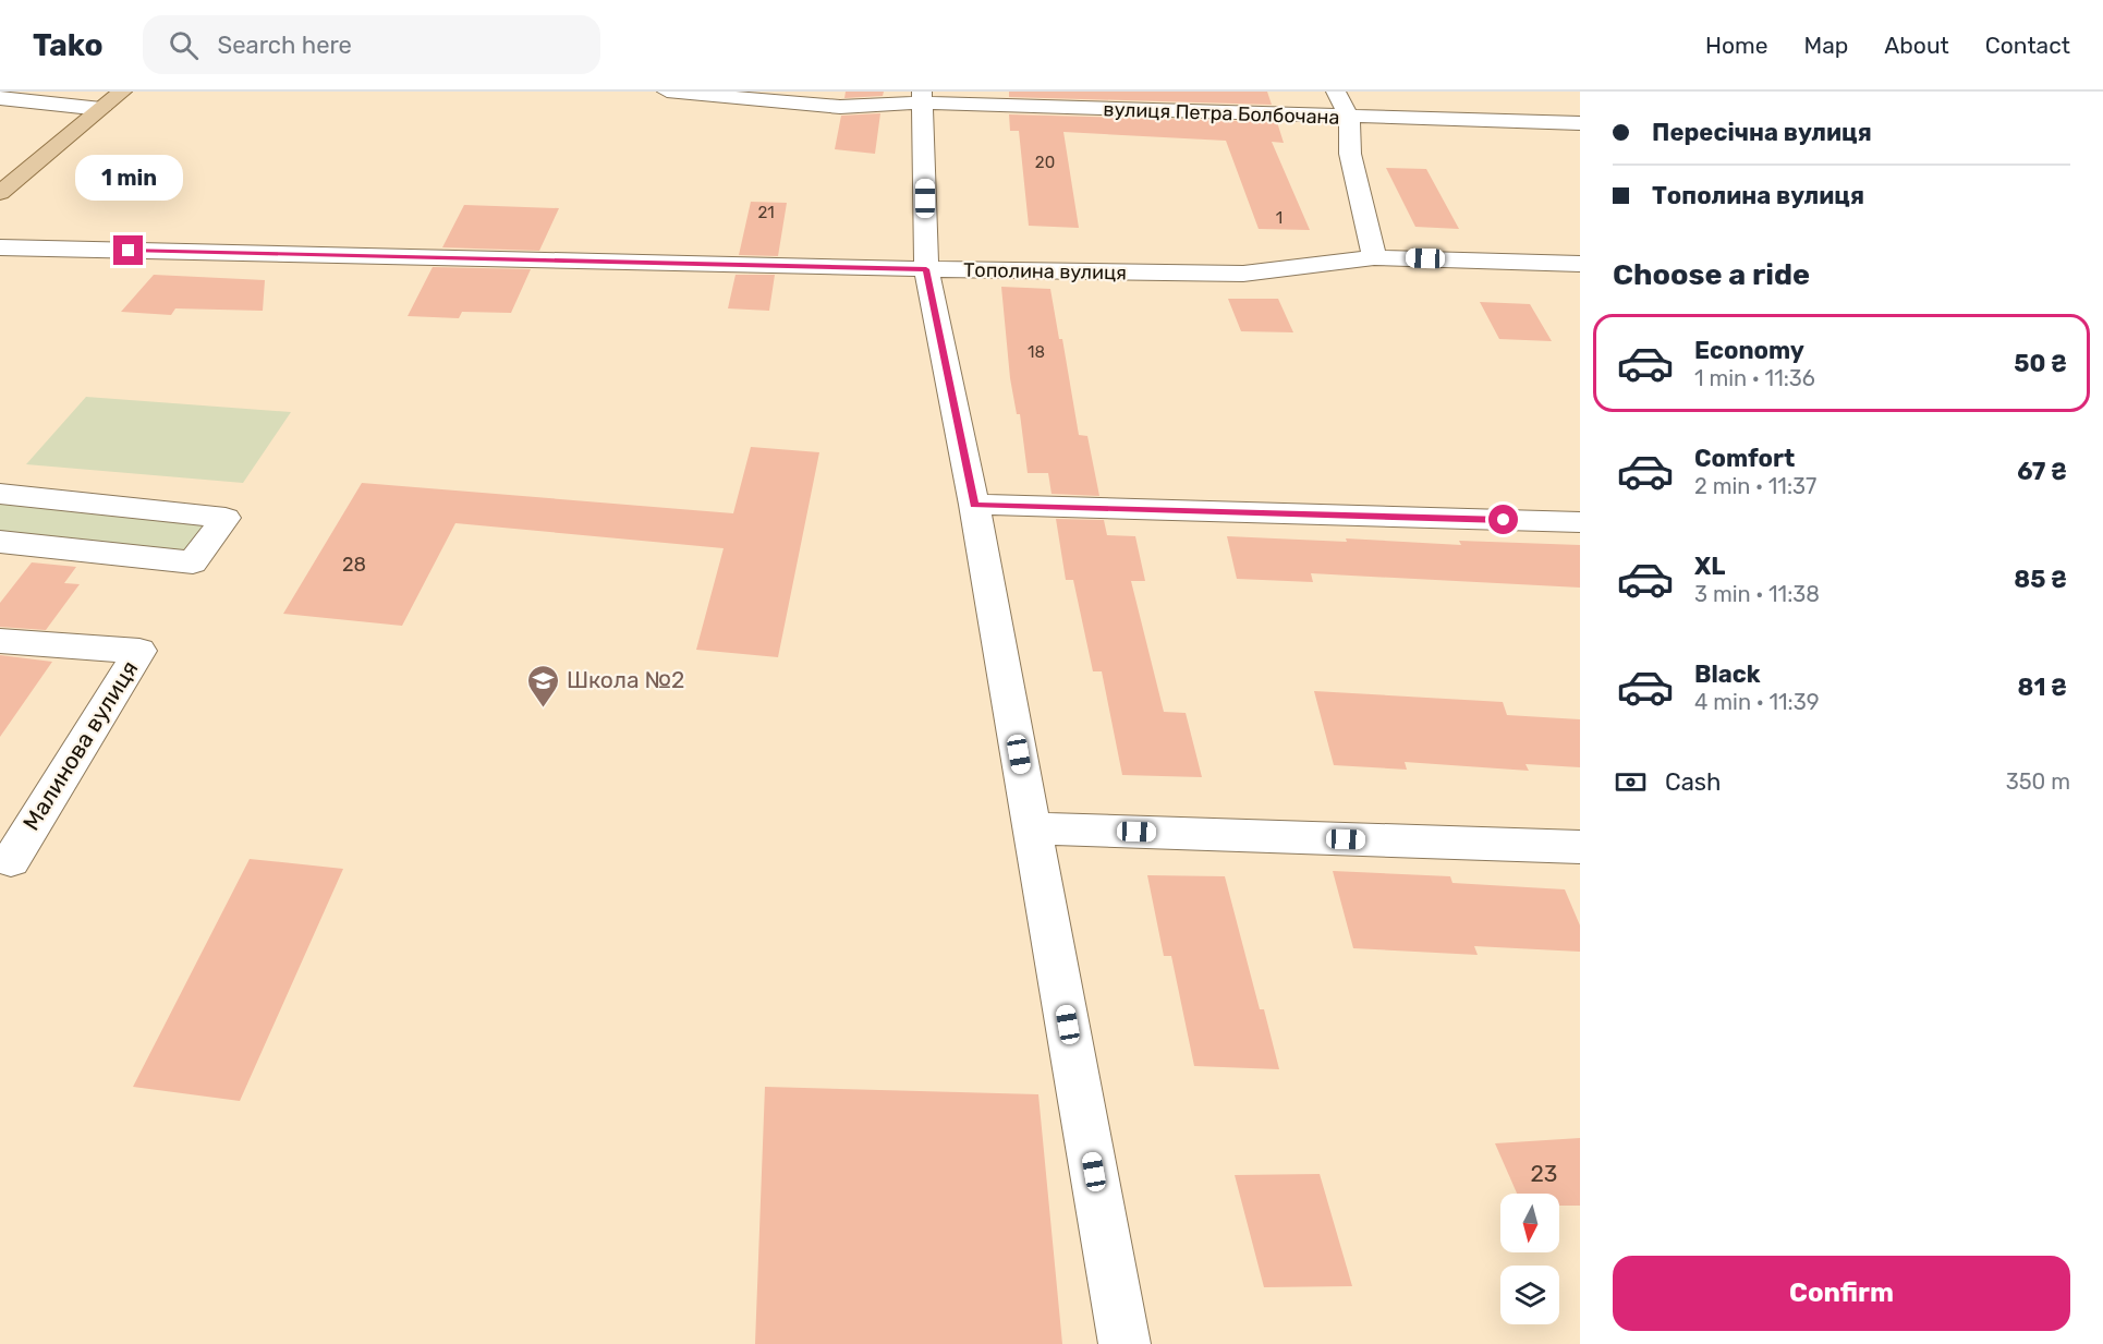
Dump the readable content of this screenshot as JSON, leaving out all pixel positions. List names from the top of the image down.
{
  "streets": {
    "street": ["вулиця Петра Болбочана", "Тополина вулиця", "Малинова вулиця"]
  },
  "places": {
    "school or university": ["Школа №2"]
  },
  "house_numbers": [
    "20",
    "21",
    "1",
    "18",
    "28",
    "23"
  ],
  "north": "bottom",
  "page": {
    "header": "Tako",
    "search": "Search here",
    "nav": [
      "Home",
      "Map",
      "About",
      "Contact"
    ],
    "banner": ["Пересічна вулиця", "Тополина вулиця"],
    "bubble": "1 min",
    "heading": "Choose a ride",
    "list": [
      {
        "name": "Economy",
        "note": "1 min · 11:36",
        "value": "50 ₴"
      },
      {
        "name": "Comfort",
        "note": "2 min · 11:37",
        "value": "67 ₴"
      },
      {
        "name": "XL",
        "note": "3 min · 11:38",
        "value": "85 ₴"
      },
      {
        "name": "Black",
        "note": "4 min · 11:39",
        "value": "81 ₴"
      }
    ],
    "pay": ["Cash", "350 m"],
    "buttons": "Confirm"
  }
}
